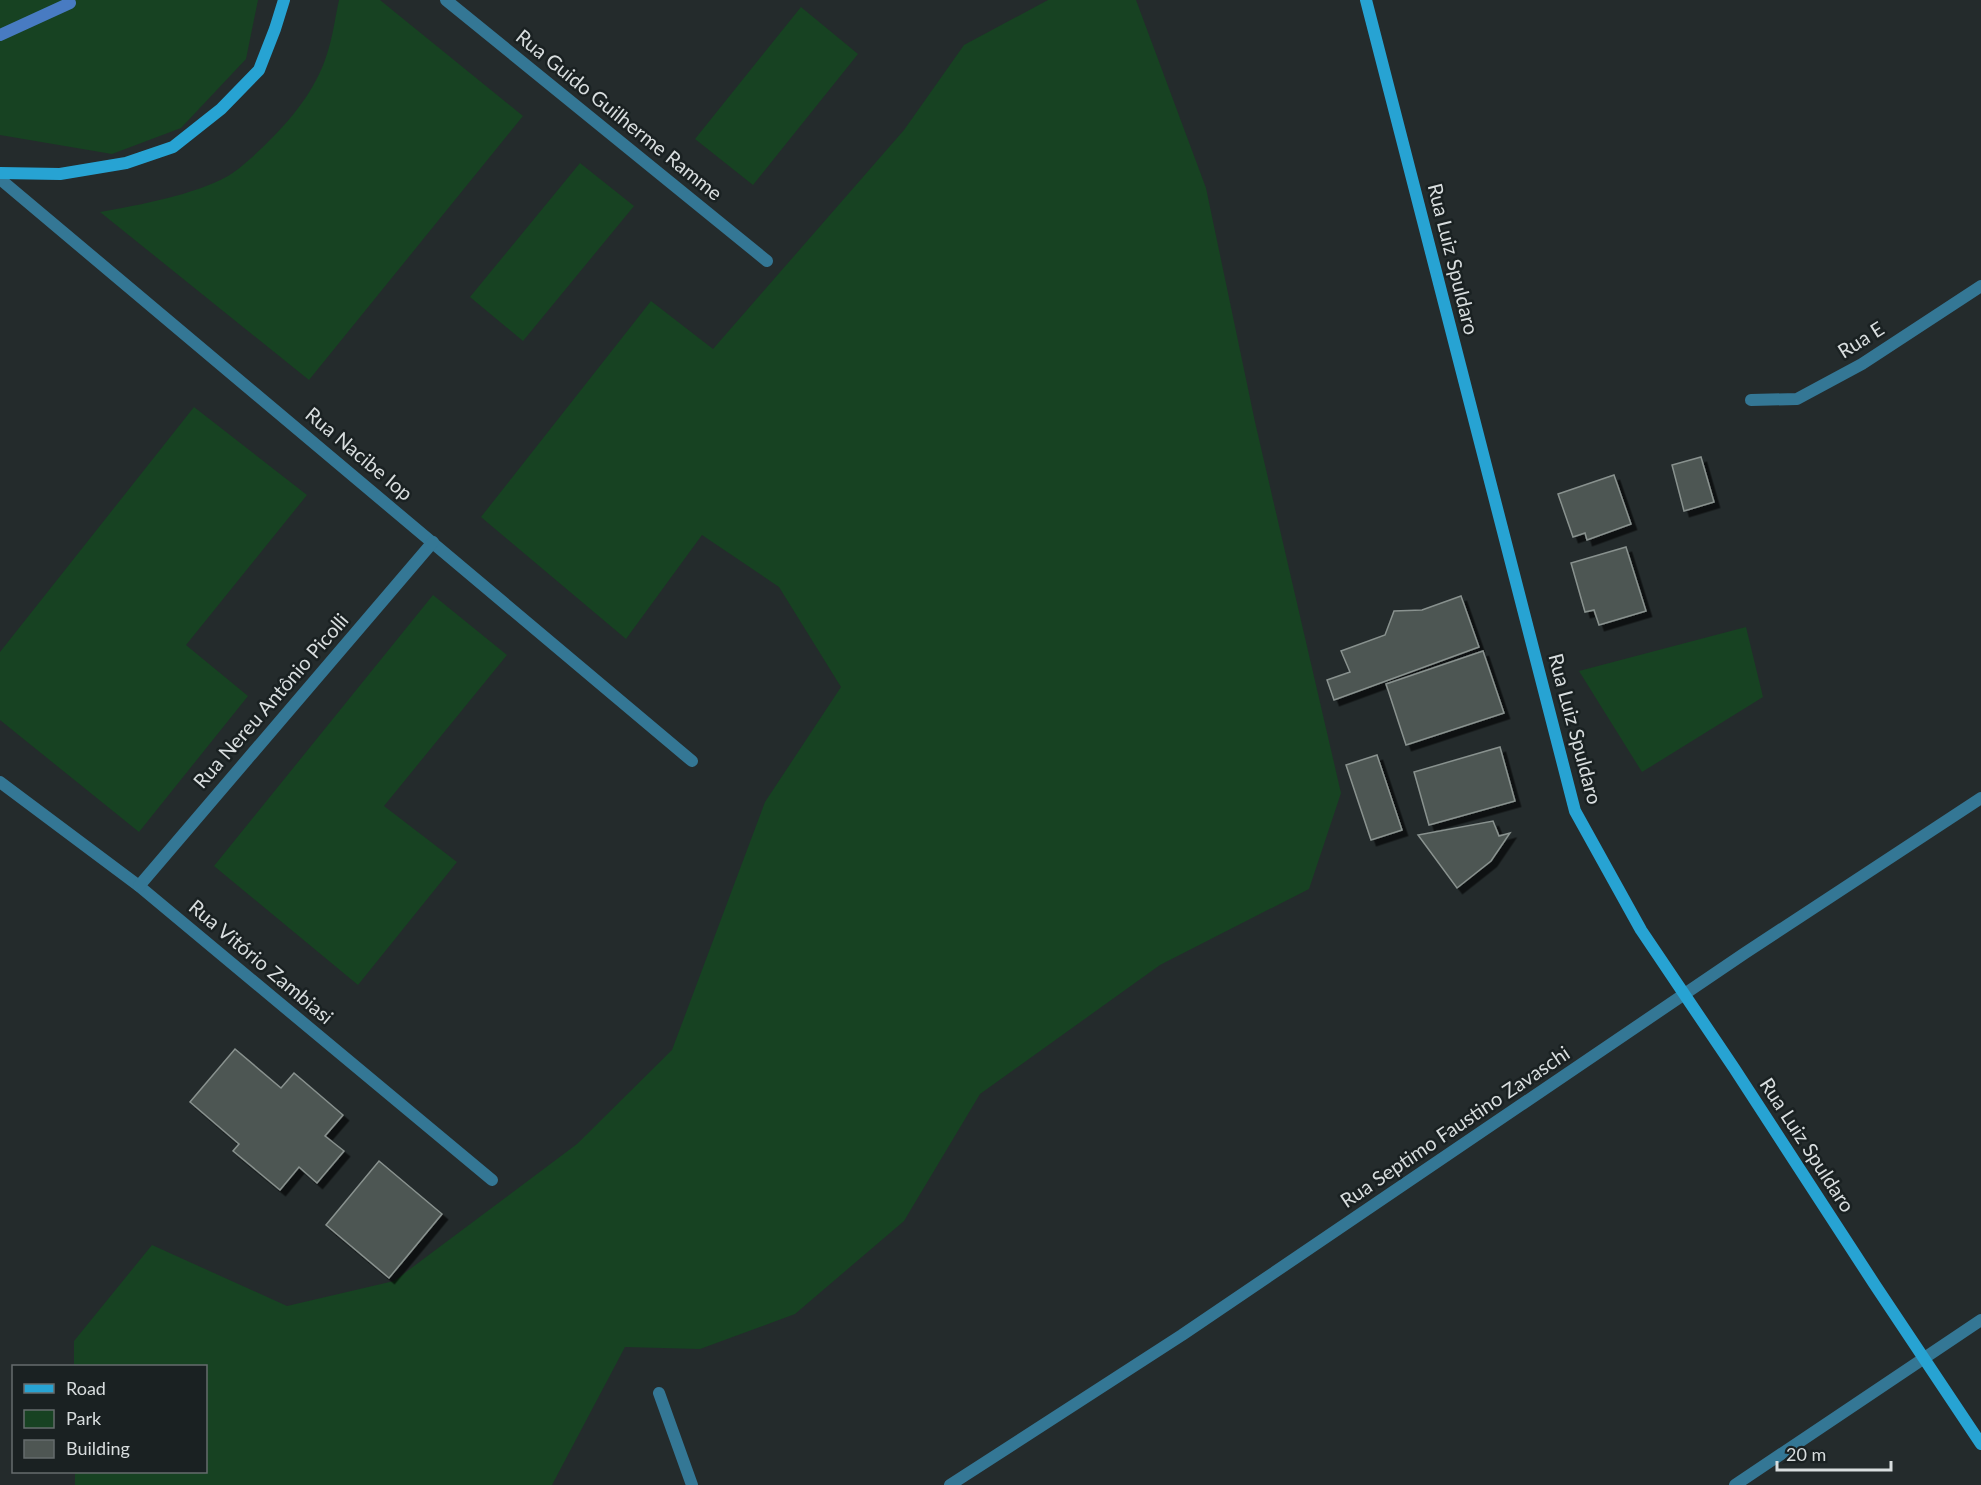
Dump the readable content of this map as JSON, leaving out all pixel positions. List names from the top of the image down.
{
  "streets": {
    "street": [
      "Rua Guido Guilherme Ramme",
      "Rua Luiz Spuldaro",
      "Rua E",
      "Rua Nacibe Iop",
      "Rua Nereu Antônio Picolli",
      "Rua Vitório Zambiasi",
      "Rua Septimo Faustino Zavaschi"
    ]
  },
  "crossings": [
    ["Rua Luiz Spuldaro", "Rua Septimo Faustino Zavaschi"],
    ["Rua Nacibe Iop", "Rua Nereu Antônio Picolli"],
    ["Rua Nereu Antônio Picolli", "Rua Vitório Zambiasi"]
  ],
  "legend": ["Road", "Park", "Building"],
  "scale_bar": "20 m"
}
